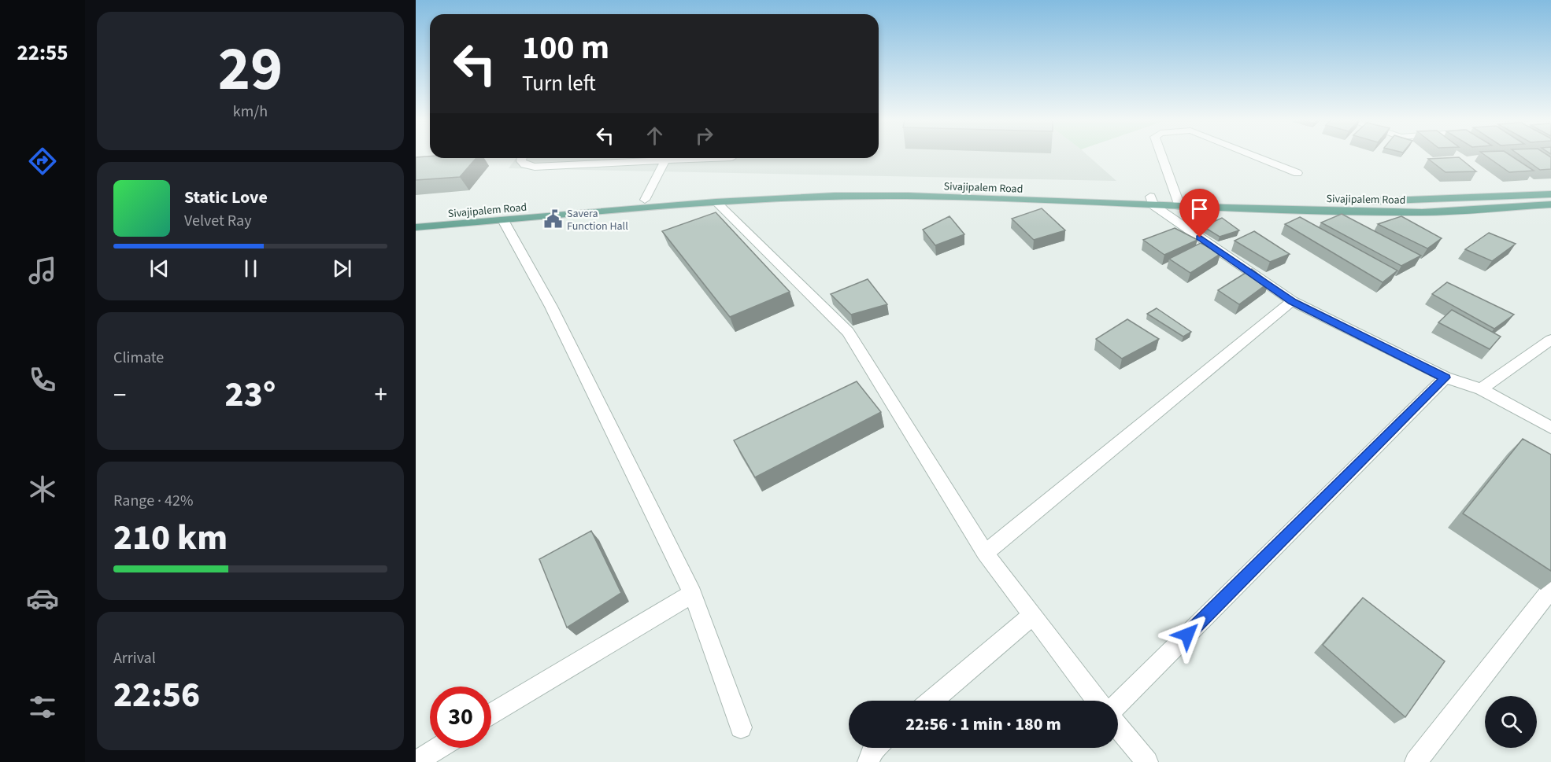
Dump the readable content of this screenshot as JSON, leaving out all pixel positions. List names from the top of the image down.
{
  "streets": {
    "main road": ["Sivajipalem Road"]
  },
  "places": {
    "public building": ["Savera Function Hall"]
  },
  "page": {
    "tabs": "22:55",
    "tile": [
      ["29", "km/h"],
      "Climate",
      ["Range · 42%", "210 km"],
      ["Arrival", "22:56"]
    ],
    "turn": ["100 m", "Turn left"],
    "song": ["Static Love", "Velvet Ray"],
    "heat": ["−", "23°", "+"],
    "limit": "30",
    "trip": "22:56 · 1 min · 180 m"
  }
}
